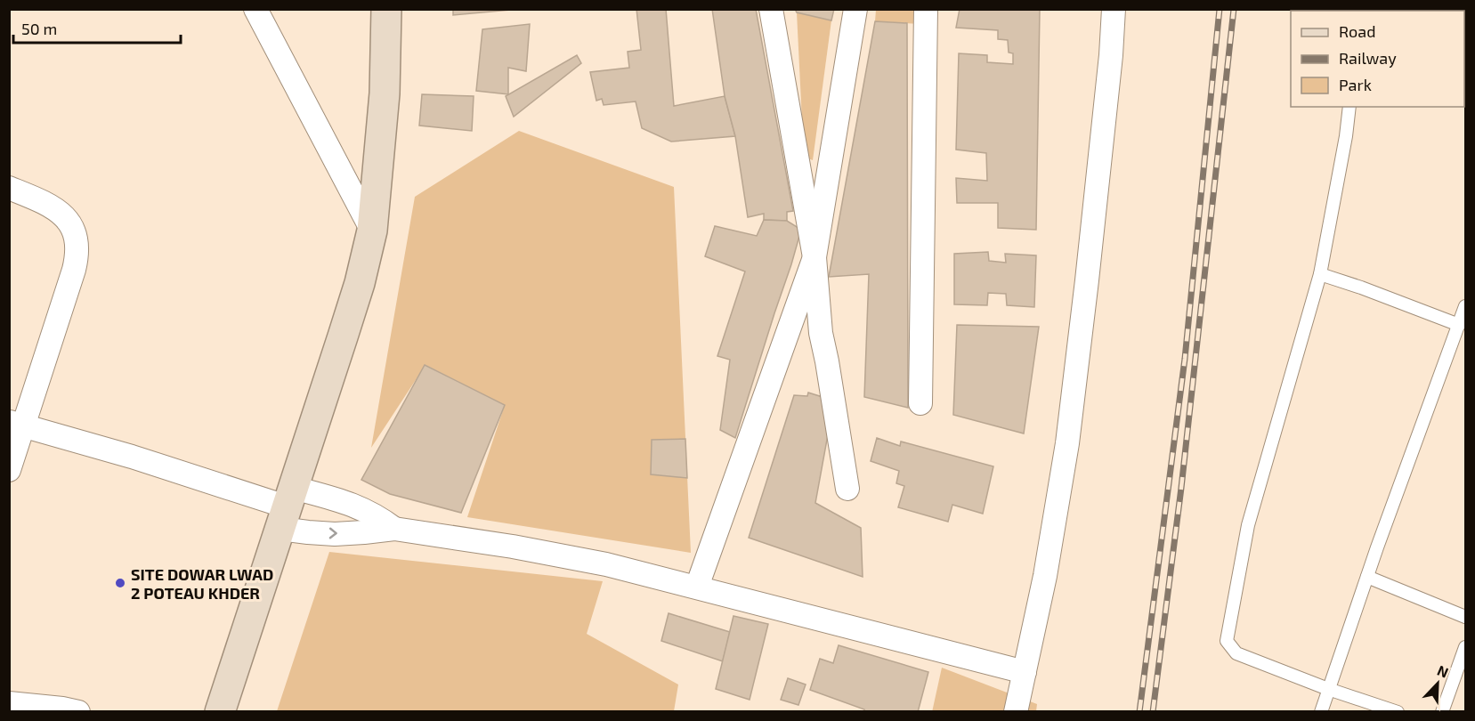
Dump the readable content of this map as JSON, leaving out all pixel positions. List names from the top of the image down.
{
  "places": ["SITE DOWAR LWAD 2 POTEAU KHDER"],
  "legend": ["Road", "Railway", "Park"],
  "scale_bar": "50 m",
  "north": "top right"
}
